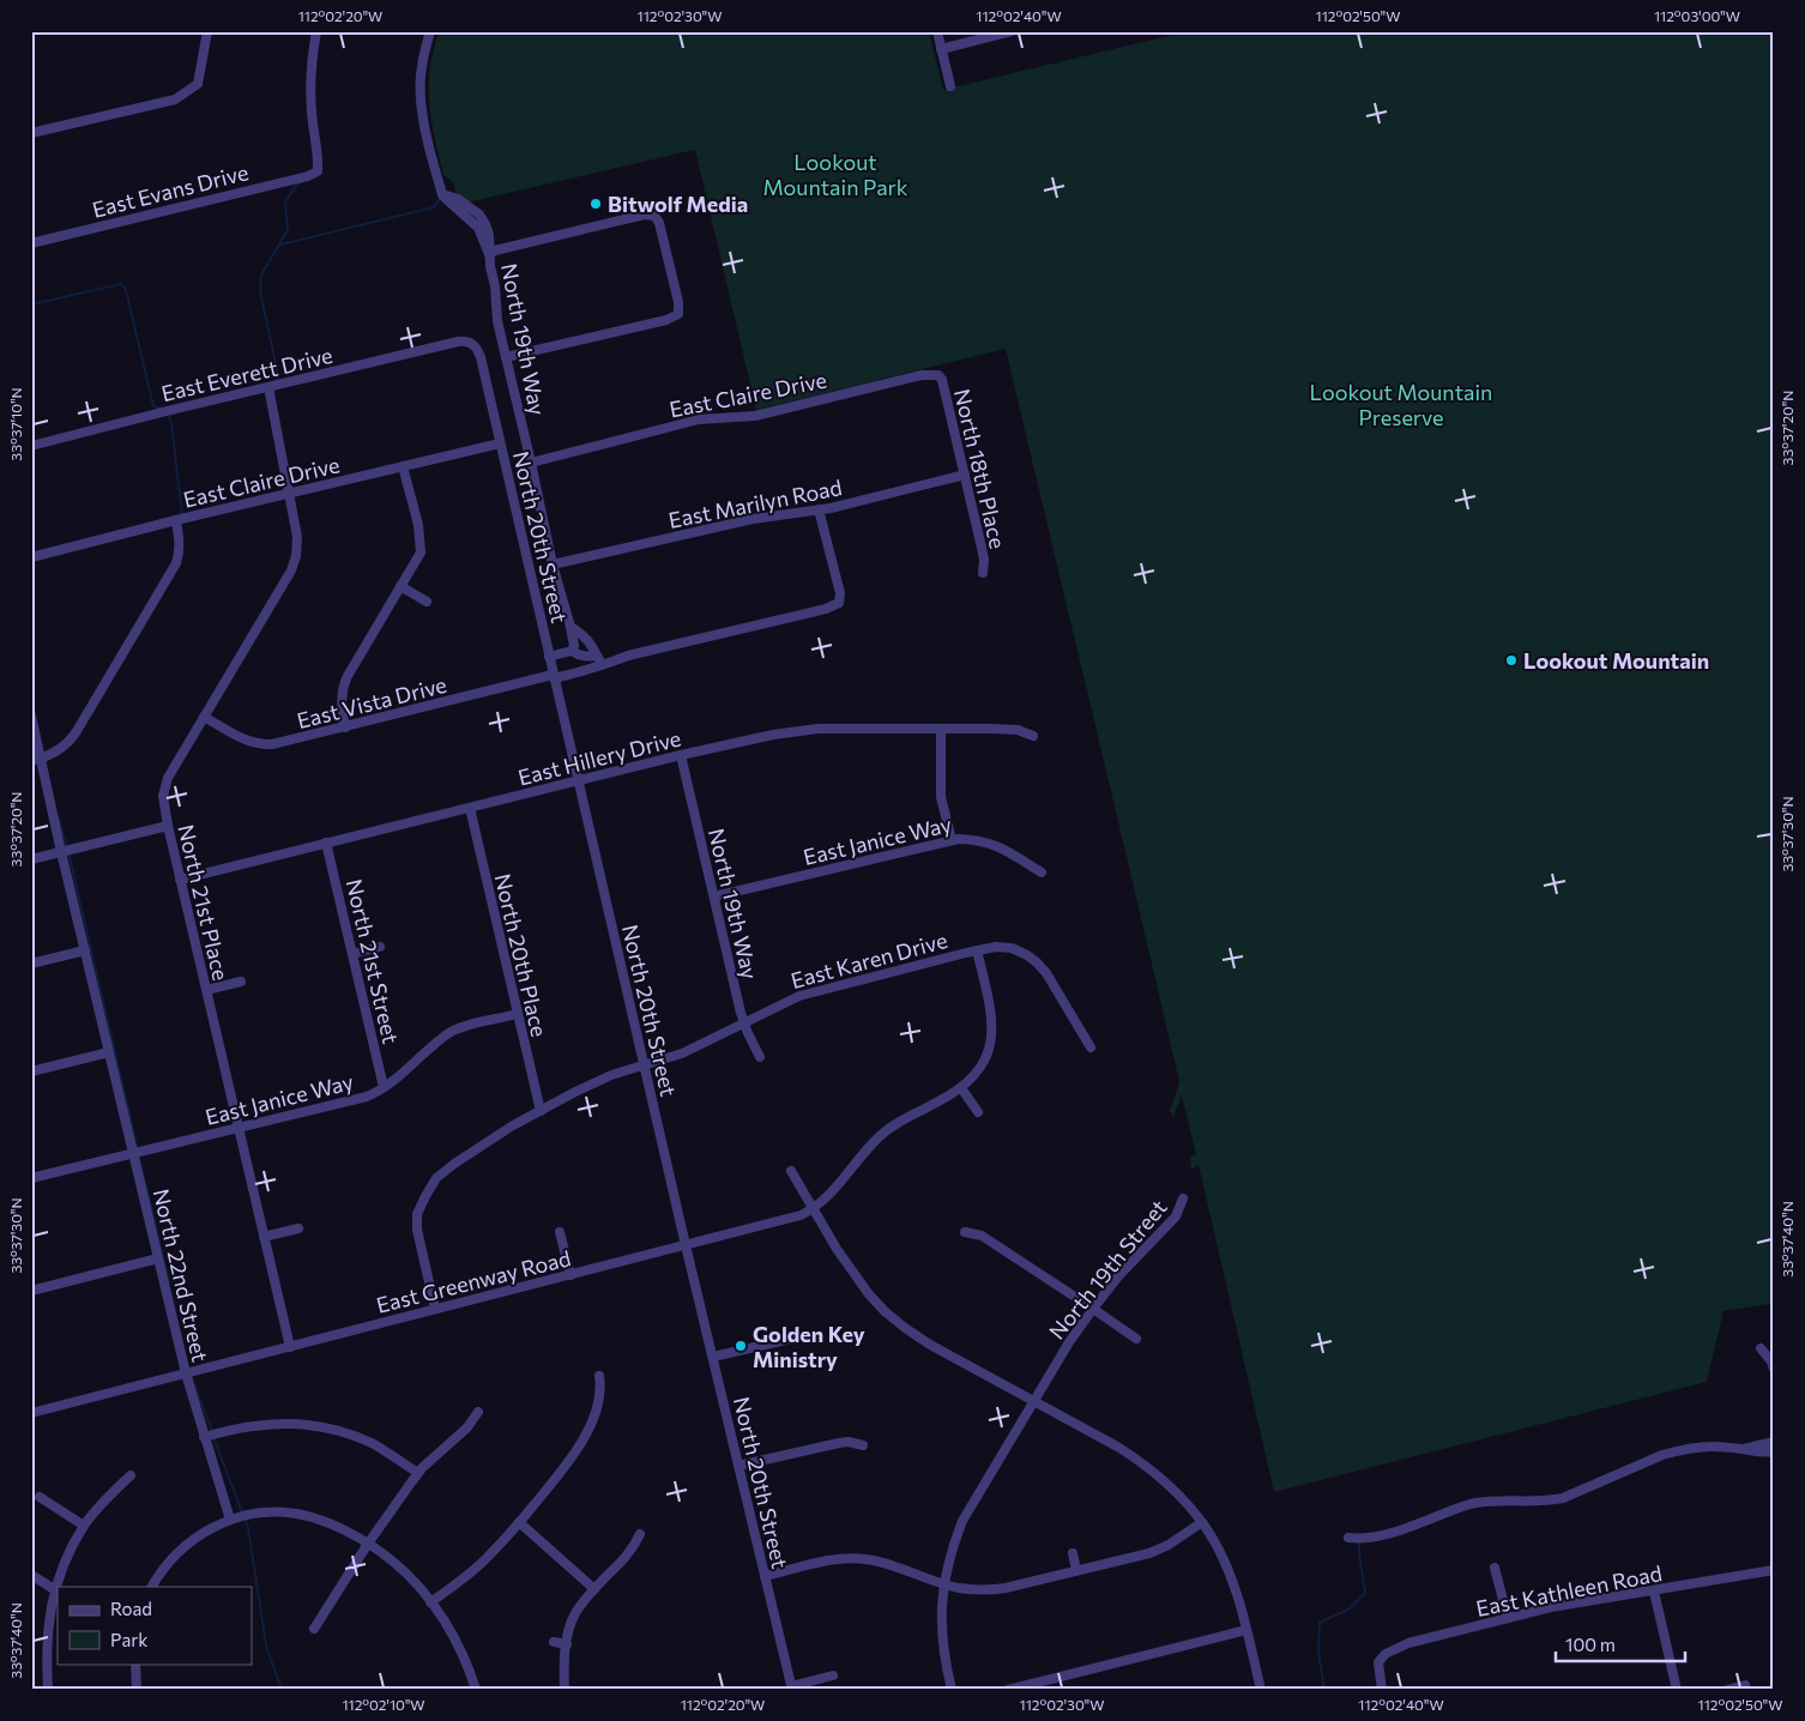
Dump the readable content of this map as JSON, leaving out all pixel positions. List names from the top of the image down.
{
  "streets": {
    "street": [
      "East Evans Drive",
      "North 19th Way",
      "East Everett Drive",
      "East Claire Drive",
      "North 18th Place",
      "East Marilyn Road",
      "North 20th Street",
      "East Vista Drive",
      "East Hillery Drive",
      "East Janice Way",
      "North 21st Place",
      "North 20th Place",
      "East Karen Drive",
      "North 21st Street",
      "North 19th Street",
      "North 22nd Street",
      "East Greenway Road",
      "East Kathleen Road"
    ]
  },
  "crossings": [
    ["North 19th Way", "East Claire Drive"],
    ["North 19th Way", "East Marilyn Road"],
    ["North 19th Way", "East Hillery Drive"],
    ["North 19th Way", "East Janice Way"],
    ["North 19th Way", "East Karen Drive"],
    ["East Everett Drive", "North 20th Street"],
    ["East Everett Drive", "North 21st Place"],
    ["East Claire Drive", "North 18th Place"],
    ["East Claire Drive", "North 20th Street"],
    ["East Claire Drive", "North 21st Place"],
    ["North 18th Place", "East Marilyn Road"],
    ["East Marilyn Road", "East Vista Drive"],
    ["North 20th Street", "East Vista Drive"],
    ["North 20th Street", "East Hillery Drive"],
    ["North 20th Street", "East Karen Drive"],
    ["North 20th Street", "East Greenway Road"],
    ["East Vista Drive", "North 21st Place"],
    ["East Hillery Drive", "North 21st Place"],
    ["East Hillery Drive", "North 20th Place"],
    ["East Hillery Drive", "North 21st Street"],
    ["East Janice Way", "North 21st Place"],
    ["East Janice Way", "North 20th Place"],
    ["East Janice Way", "North 21st Street"],
    ["East Janice Way", "North 22nd Street"],
    ["North 21st Place", "East Greenway Road"],
    ["North 20th Place", "East Karen Drive"],
    ["East Karen Drive", "East Greenway Road"],
    ["North 22nd Street", "East Greenway Road"]
  ],
  "parks": ["Lookout Mountain Park", "Lookout Mountain Preserve"],
  "places": ["Bitwolf Media", "Lookout Mountain", "Golden Key Ministry"],
  "legend": ["Road", "Park"],
  "scale_bar": "100 m",
  "coordinates": [
    "112°02'20\"W",
    "112°02'30\"W",
    "112°02'40\"W",
    "112°02'50\"W",
    "112°03'00\"W",
    "33°37'10\"N",
    "33°37'20\"N",
    "33°37'30\"N",
    "33°37'40\"N",
    "112°02'10\"W"
  ]
}
